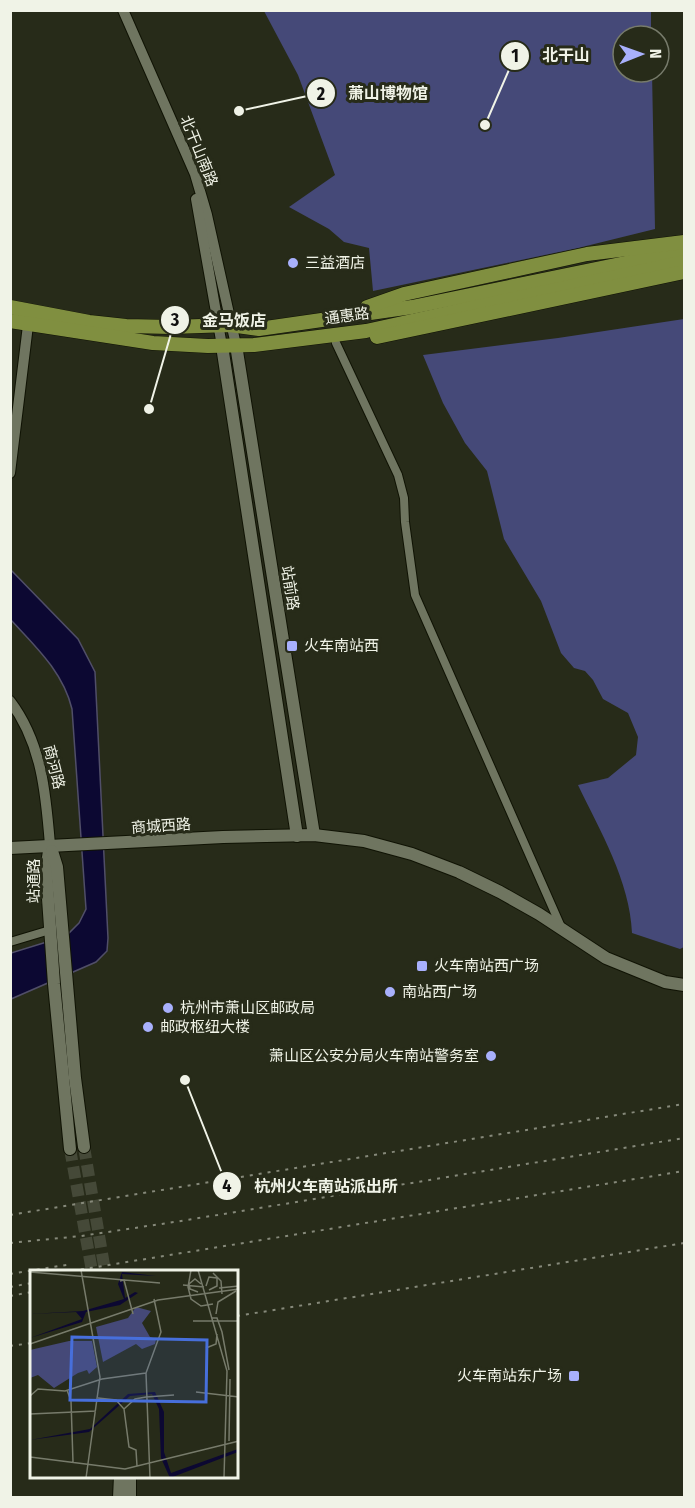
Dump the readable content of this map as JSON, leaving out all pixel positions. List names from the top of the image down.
{
  "streets": {
    "main road": [
      "通惠路",
      "站前路",
      "商城西路",
      "站通路"
    ],
    "street": ["北干山南路", "商河路"]
  },
  "crossings": [
    ["北干山南路", "通惠路"],
    ["北干山南路", "站前路"],
    ["通惠路", "站前路"],
    ["站前路", "商城西路"],
    ["商河路", "商城西路"],
    ["商河路", "站通路"],
    ["商城西路", "站通路"]
  ],
  "places": {
    "other": [
      "萧山博物馆",
      "北干山",
      "三益酒店",
      "金马饭店",
      "南站西广场",
      "杭州市萧山区邮政局",
      "邮政枢纽大楼",
      "萧山区公安分局火车南站警务室",
      "杭州火车南站派出所"
    ],
    "transit": ["火车南站西", "火车南站西广场", "火车南站东广场"]
  },
  "north": "right"
}
